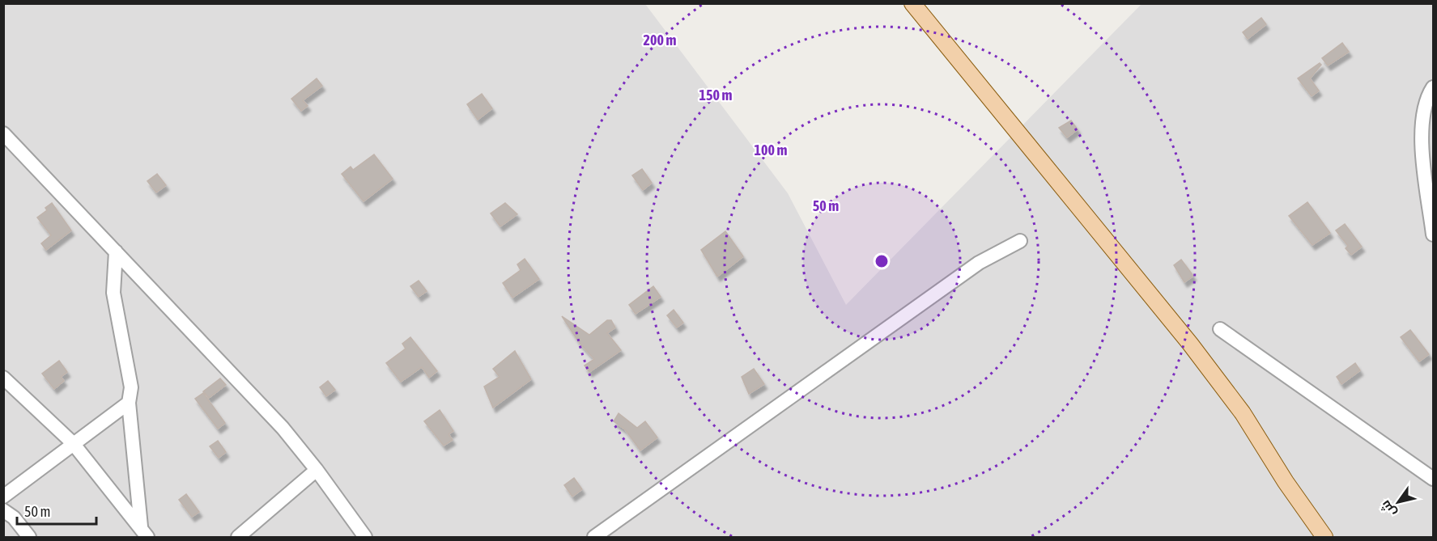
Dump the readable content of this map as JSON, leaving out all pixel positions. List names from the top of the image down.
{
  "scale_bar": "50 m",
  "north": "bottom left",
  "rings": [
    "200 m",
    "150 m",
    "100 m",
    "50 m"
  ]
}
